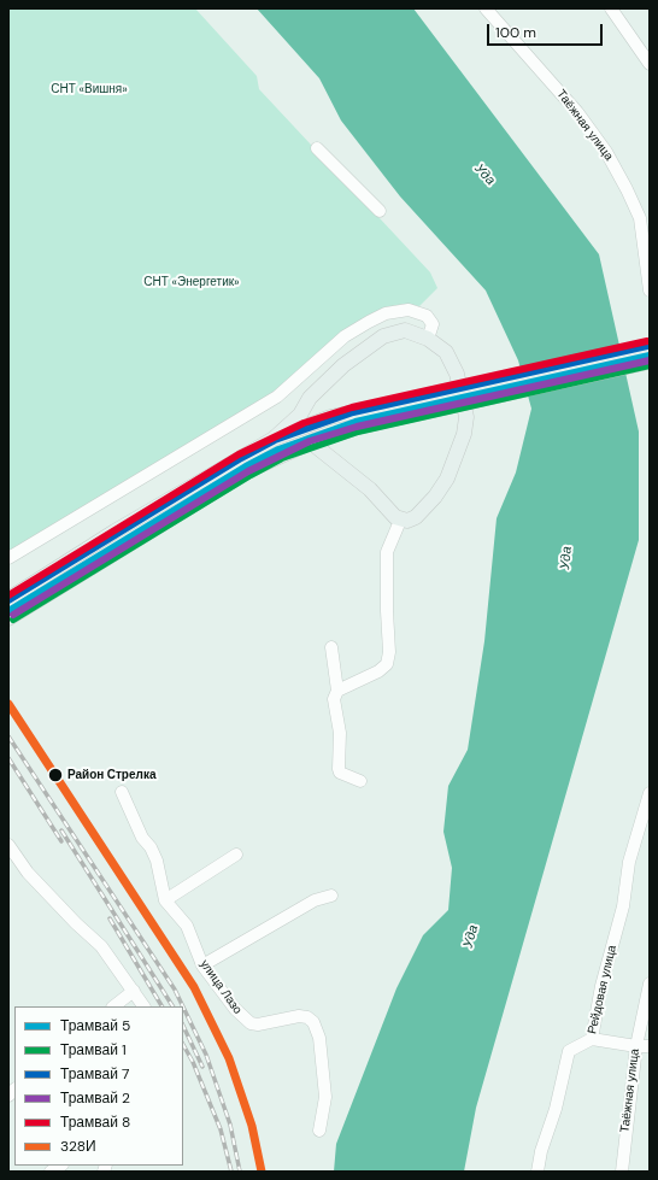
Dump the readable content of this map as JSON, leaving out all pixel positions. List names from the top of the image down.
{
  "streets": {
    "street": ["Таёжная улица", "улица Лазо", "Рейдовая улица"]
  },
  "water": ["Уда"],
  "parks": ["СНТ «Вишня»", "СНТ «Энергетик»"],
  "places": ["Район Стрелка"],
  "lines": [
    "tram line 8",
    "tram line 7",
    "tram line 5",
    "tram line 2",
    "tram line 1",
    "transit line 328И"
  ],
  "legend": [
    "Трамвай 5",
    "Трамвай 1",
    "Трамвай 7",
    "Трамвай 2",
    "Трамвай 8",
    "328И"
  ],
  "scale_bar": "100 m"
}
